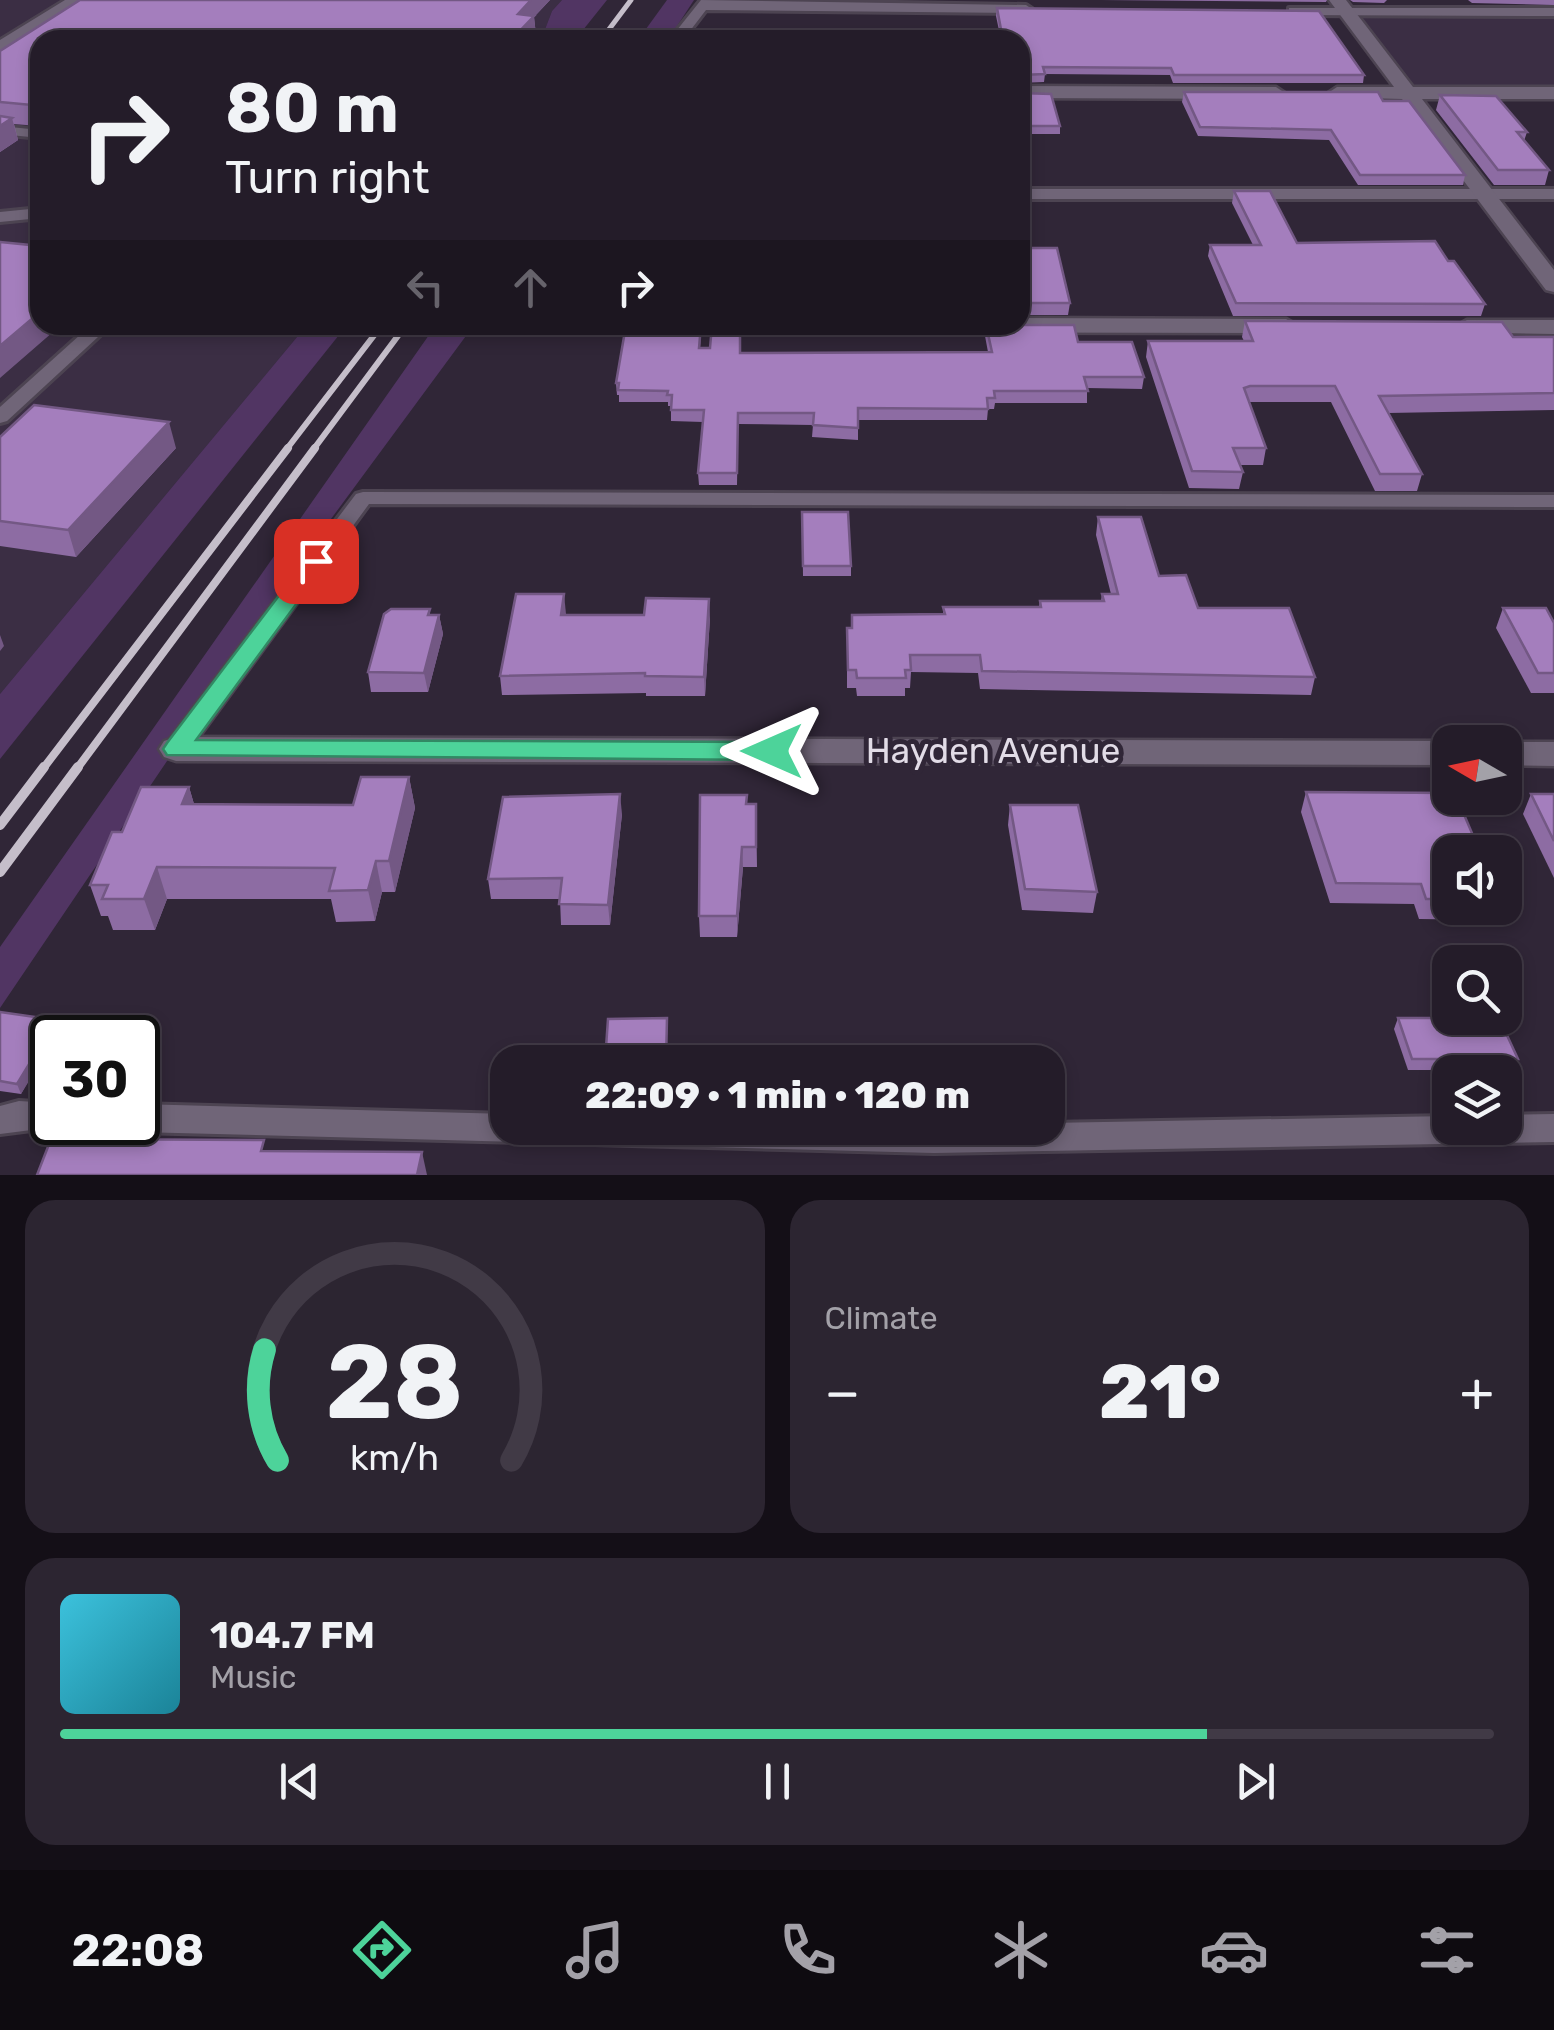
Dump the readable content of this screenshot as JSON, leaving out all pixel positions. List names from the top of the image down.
{
  "streets": {
    "street": ["Hayden Avenue"]
  },
  "north": "left",
  "page": {
    "turn": ["80 m", "Turn right"],
    "limit": "30",
    "trip": "22:09 · 1 min · 120 m",
    "tile": "Climate",
    "heat": ["−", "21°", "+"],
    "song": ["104.7 FM", "Music"],
    "tabs": "22:08",
    "gauge": ["28", "km/h"]
  }
}
